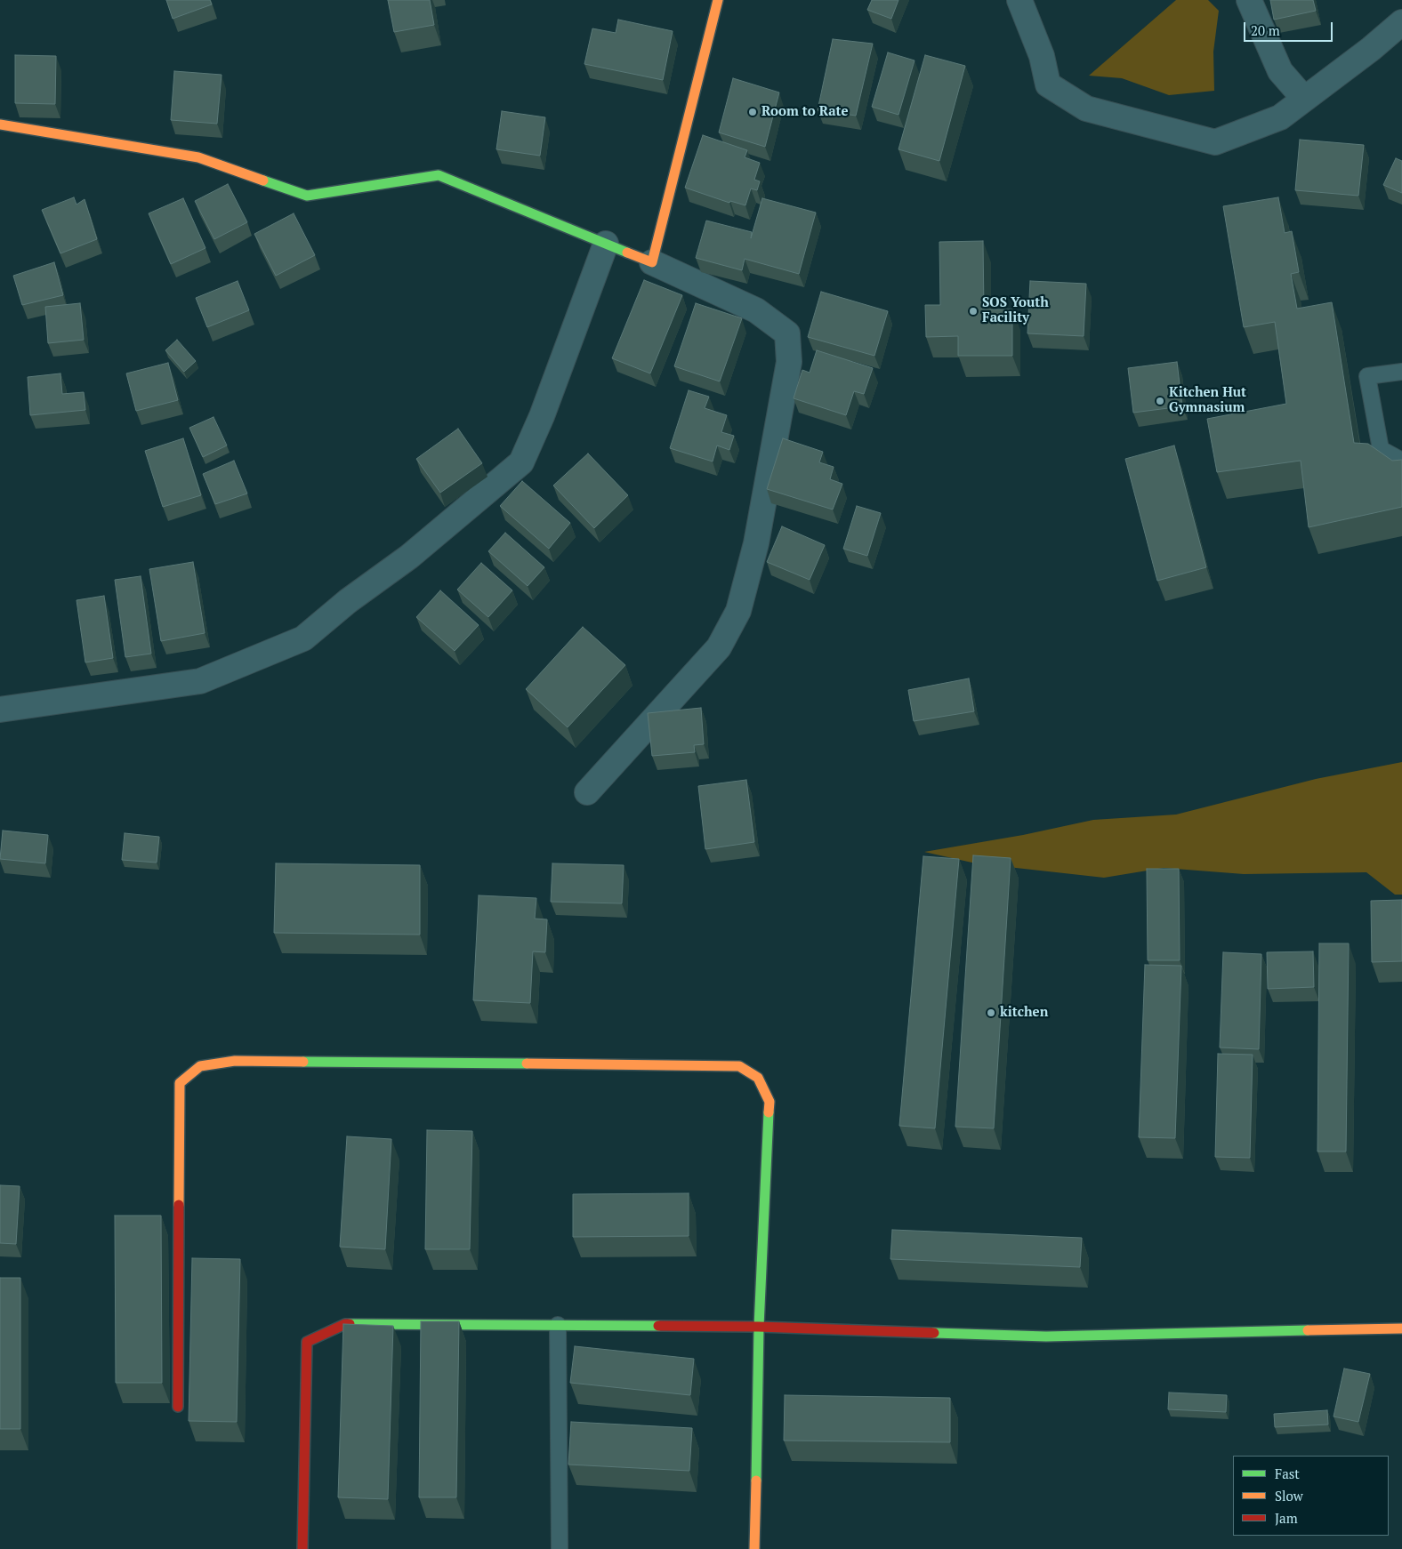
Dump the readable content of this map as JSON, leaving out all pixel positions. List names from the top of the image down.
{
  "places": [
    "Room to Rate",
    "SOS Youth Facility",
    "Kitchen Hut Gymnasium",
    "kitchen"
  ],
  "legend": ["Fast", "Slow", "Jam"],
  "scale_bar": "20 m"
}
